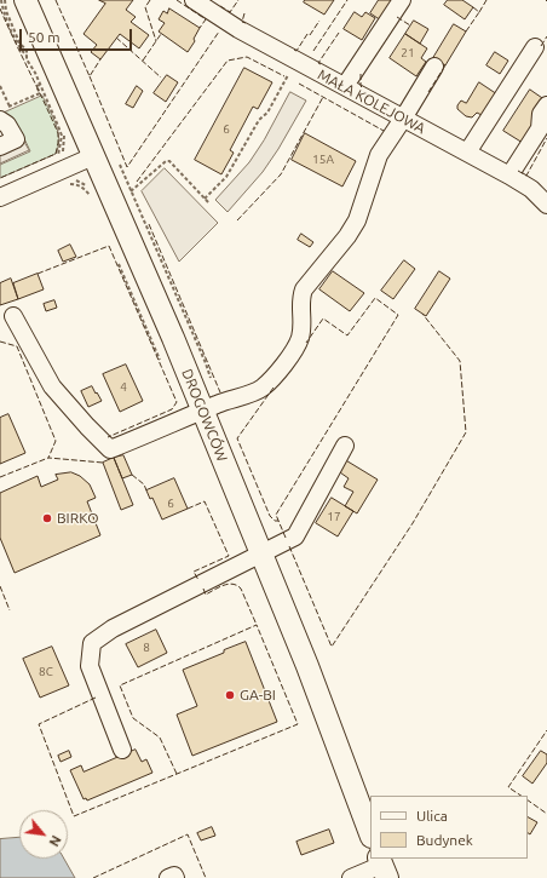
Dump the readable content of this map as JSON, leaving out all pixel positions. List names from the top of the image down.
{
  "streets": {
    "main road": ["DROGOWCÓW"],
    "street": ["MAŁA KOLEJOWA"]
  },
  "places": ["BIRKO", "GA-BI"],
  "house_numbers": [
    "21",
    "6",
    "15A",
    "4",
    "6",
    "17",
    "8",
    "8C"
  ],
  "legend": ["Ulica", "Budynek"],
  "scale_bar": "50 m",
  "north": "bottom right"
}
